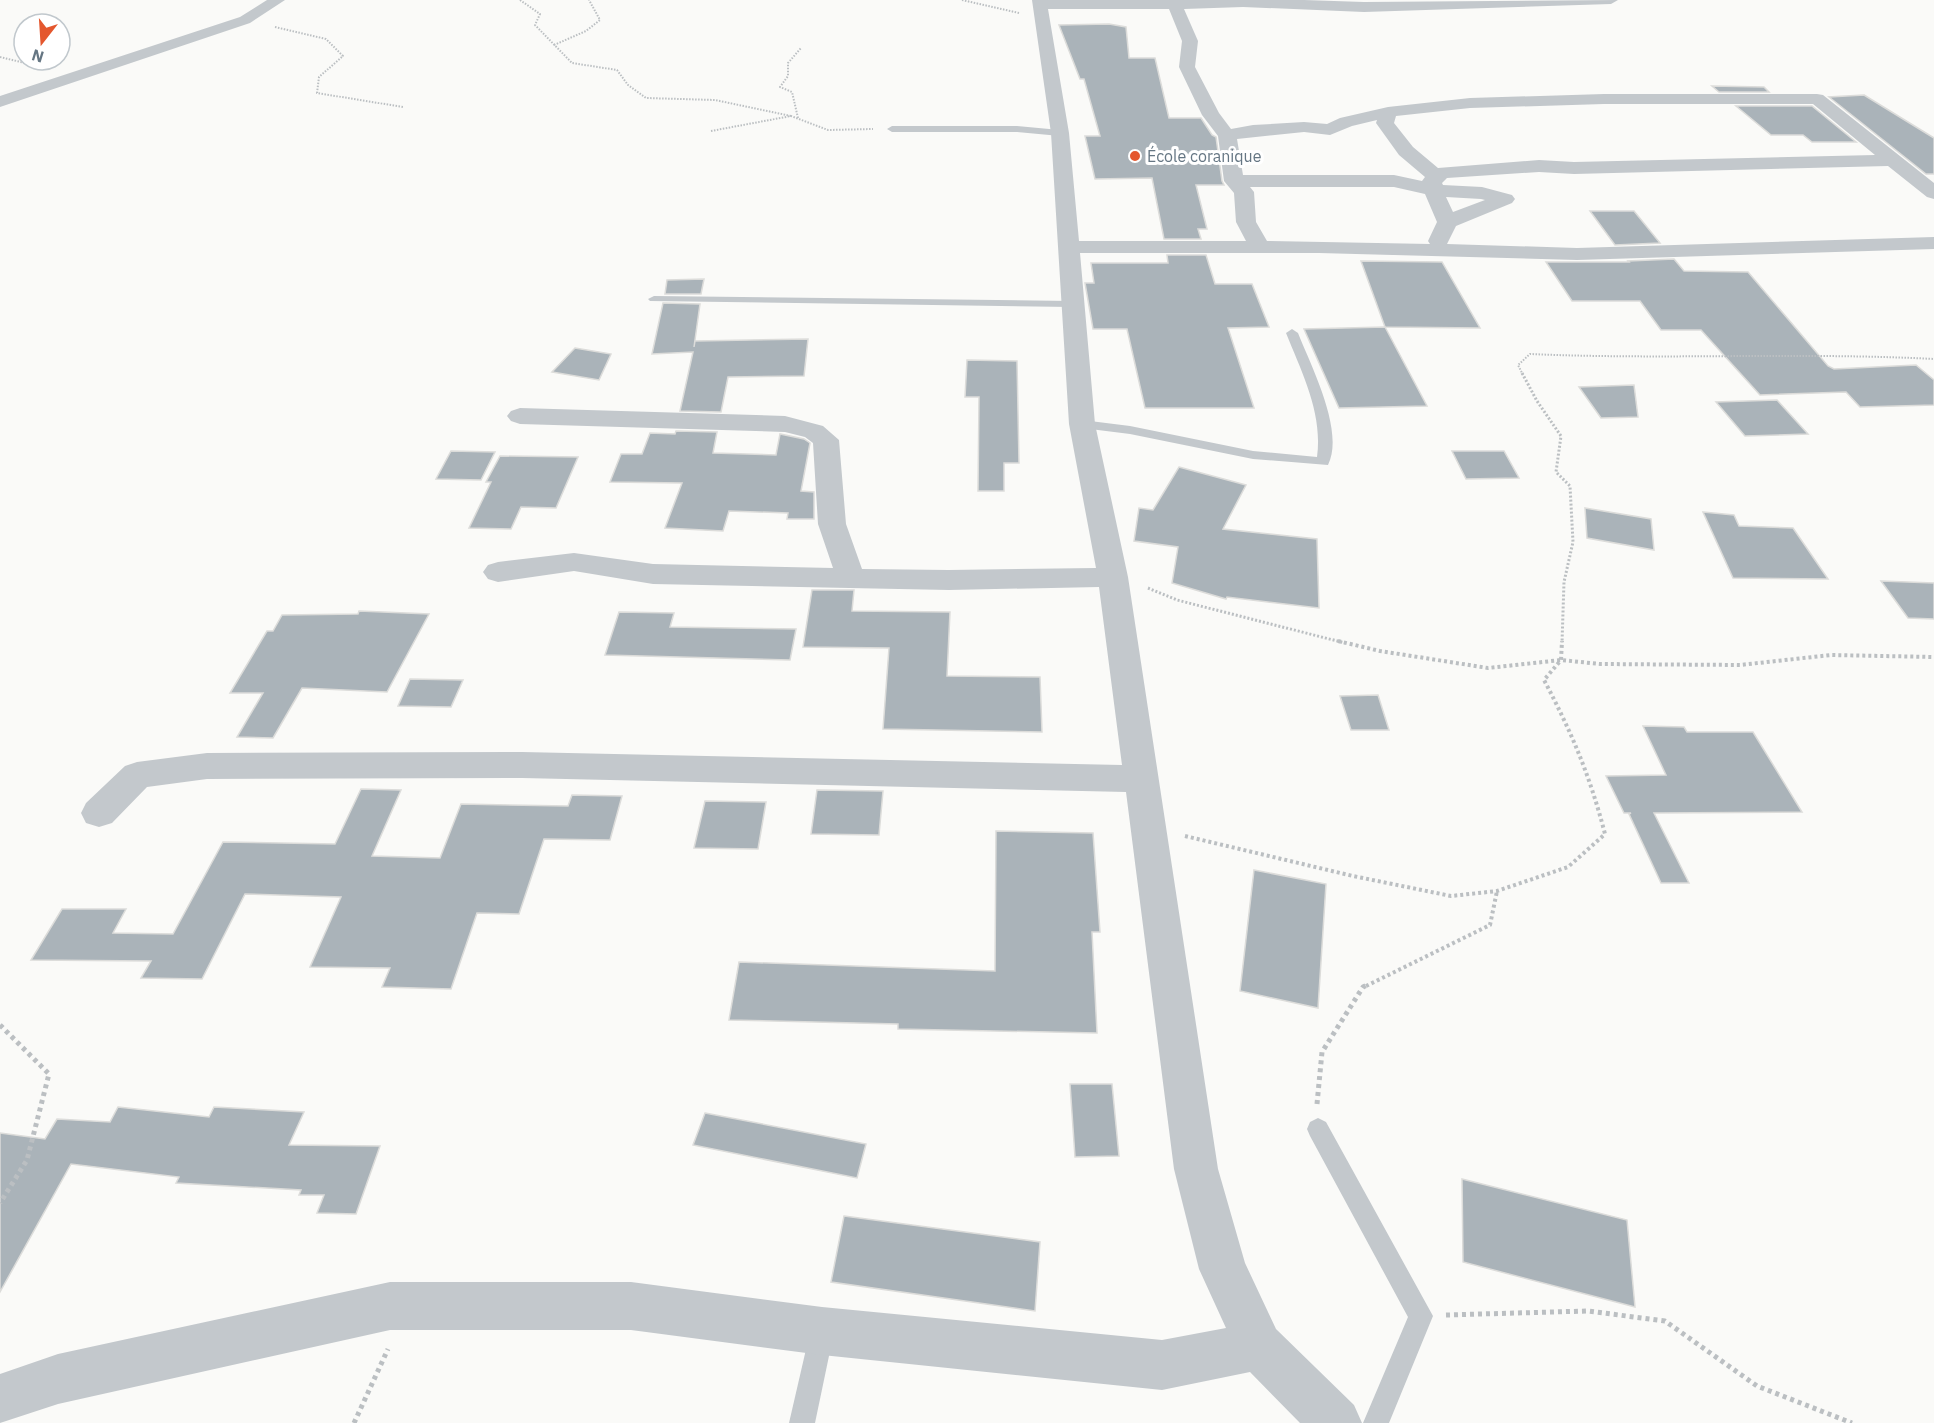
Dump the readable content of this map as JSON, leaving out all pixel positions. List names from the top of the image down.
{
  "places": ["École coranique"],
  "north": "bottom"
}
